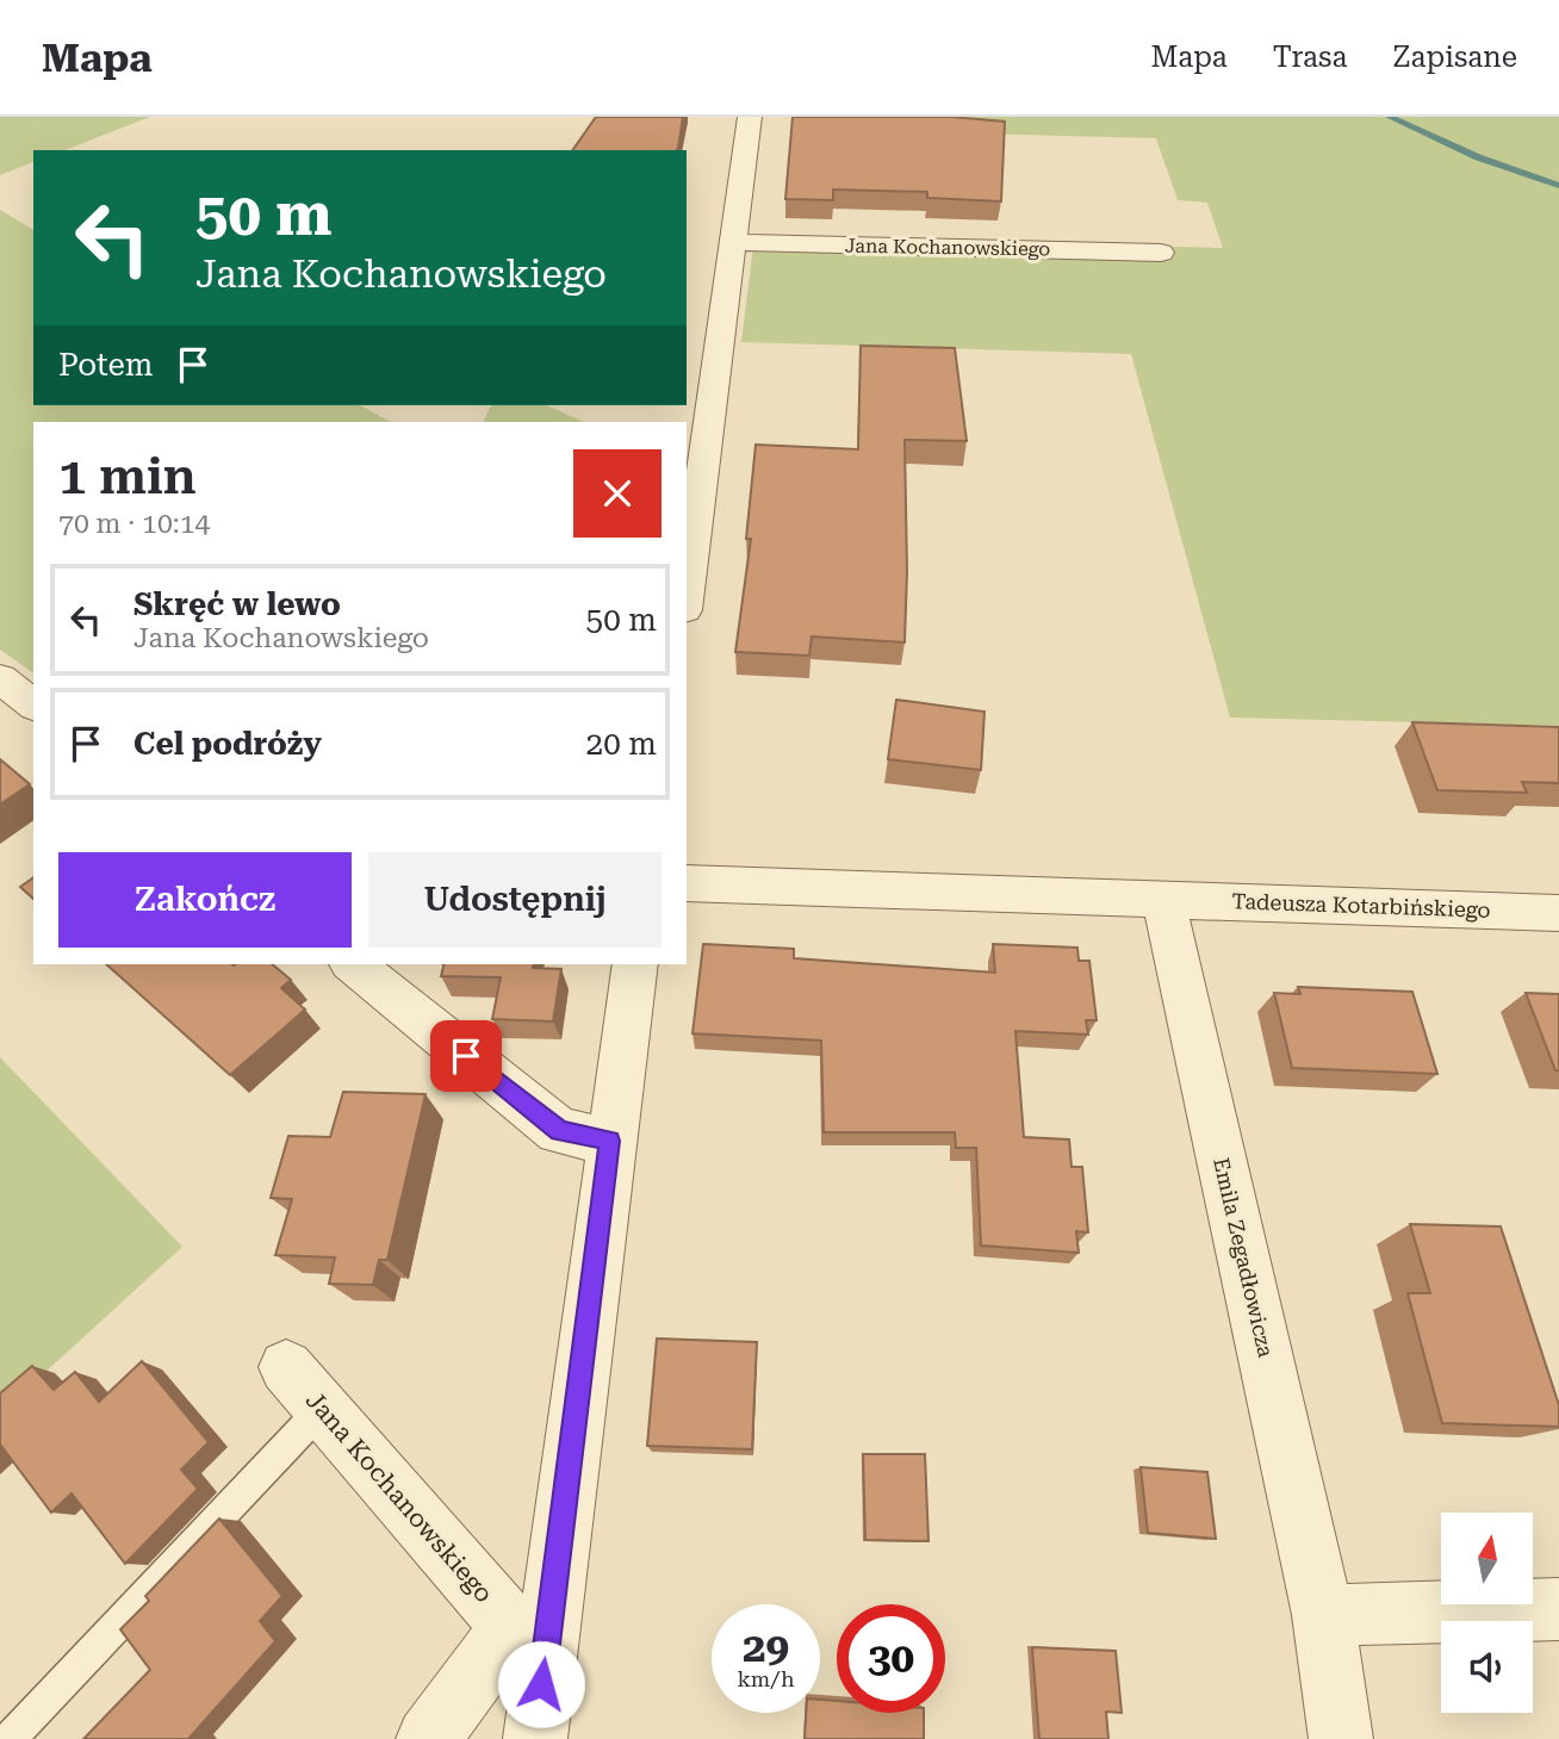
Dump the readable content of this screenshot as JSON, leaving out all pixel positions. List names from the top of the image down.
{
  "streets": {
    "street": ["Jana Kochanowskiego", "Tadeusza Kotarbińskiego", "Emila Zegadłowicza"]
  },
  "crossings": [
    ["Tadeusza Kotarbińskiego", "Emila Zegadłowicza"]
  ],
  "north": "top",
  "page": {
    "header": "Mapa",
    "nav": ["Mapa", "Trasa", "Zapisane"],
    "turn": ["50 m", "Jana Kochanowskiego"],
    "then": "Potem",
    "heading": ["1 min", "70 m · 10:14"],
    "list": [
      {
        "name": "Skręć w lewo",
        "note": "Jana Kochanowskiego",
        "value": "50 m"
      },
      {
        "name": "Cel podróży",
        "value": "20 m"
      }
    ],
    "buttons": ["Zakończ", "Udostępnij"],
    "speed": "29 km/h",
    "limit": "30"
  }
}
